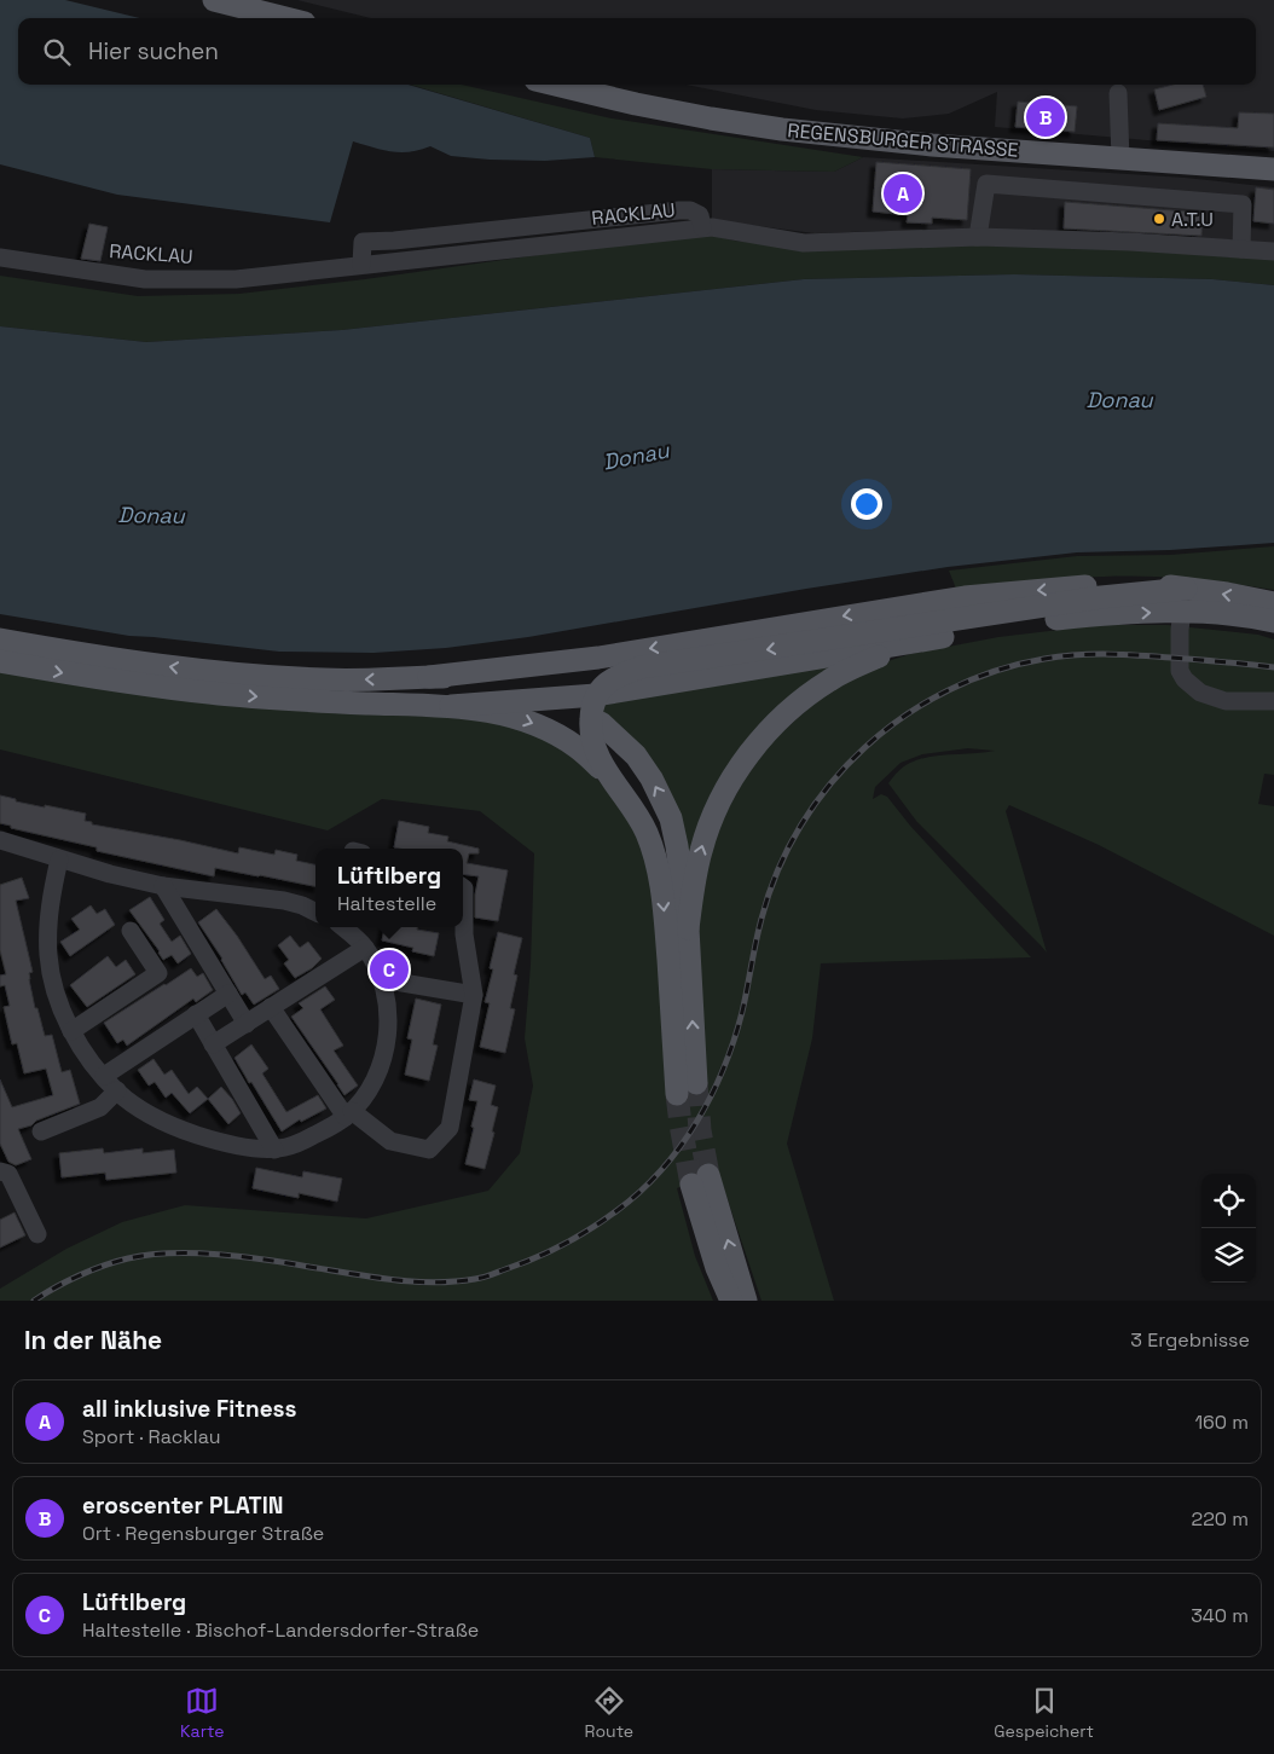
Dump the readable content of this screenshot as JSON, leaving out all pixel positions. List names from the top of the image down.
{
  "streets": {
    "main road": ["REGENSBURGER STRASSE"],
    "street": ["RACKLAU"]
  },
  "water": ["Donau"],
  "places": ["A.T.U"],
  "page": {
    "search": "Hier suchen",
    "pins": ["B", "A", "C"],
    "popup": ["Lüftlberg", "Haltestelle"],
    "heading": ["In der Nähe", "3 Ergebnisse"],
    "list": [
      {
        "mark": "A",
        "name": "all inklusive Fitness",
        "note": "Sport · Racklau",
        "value": "160 m"
      },
      {
        "mark": "B",
        "name": "eroscenter PLATIN",
        "note": "Ort · Regensburger Straße",
        "value": "220 m"
      },
      {
        "mark": "C",
        "name": "Lüftlberg",
        "note": "Haltestelle · Bischof-Landersdorfer-Straße",
        "value": "340 m"
      }
    ],
    "nav": ["Karte", "Route", "Gespeichert"]
  }
}
